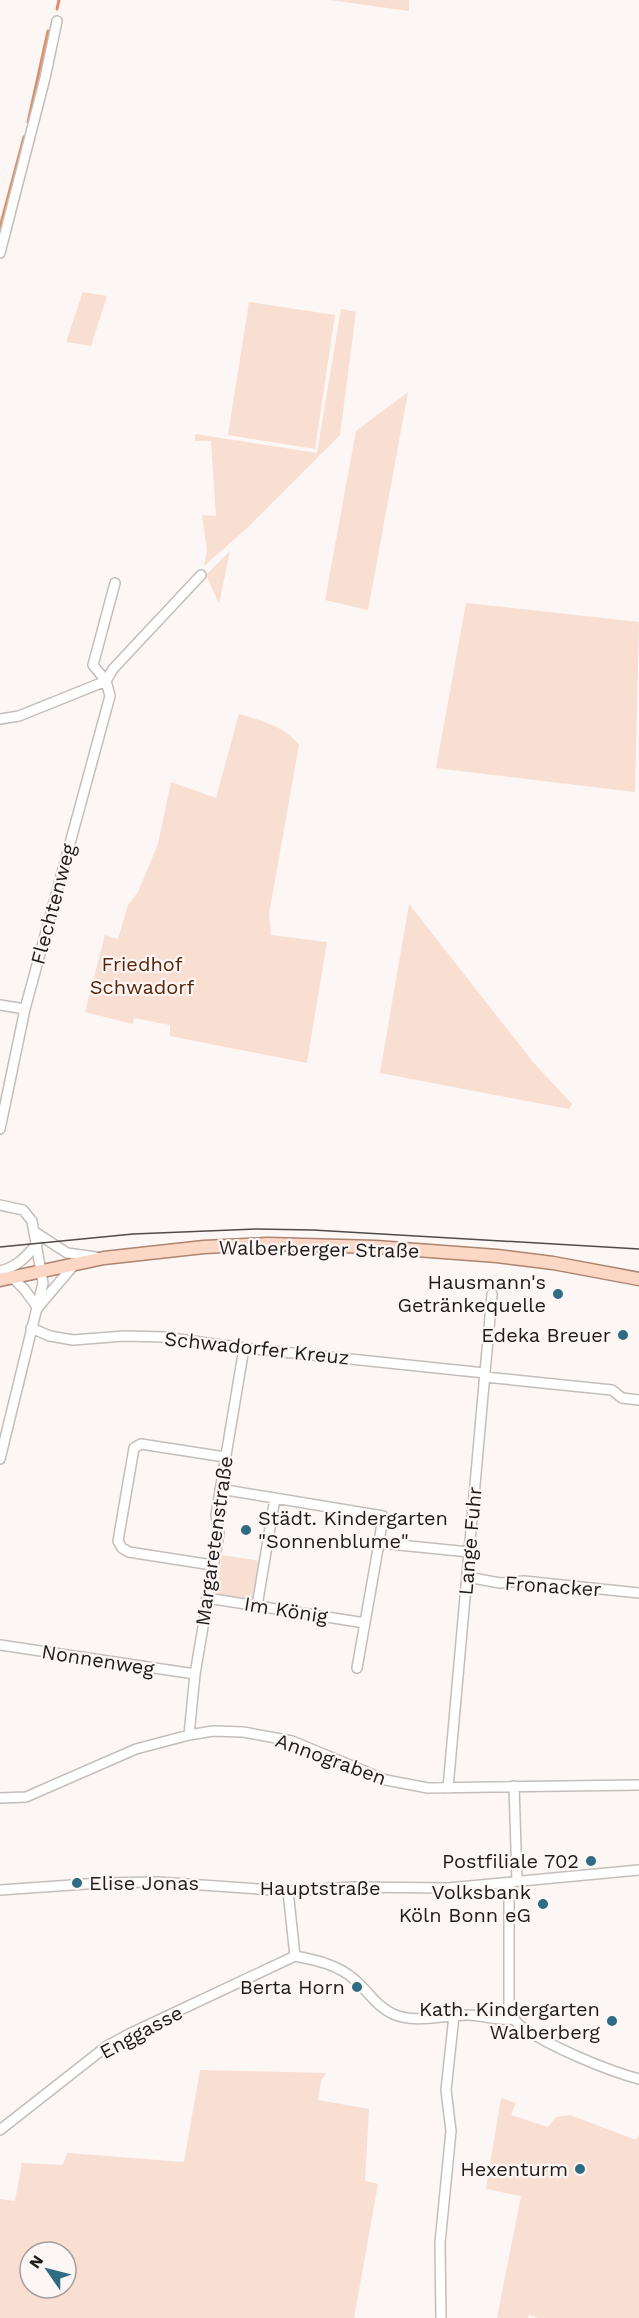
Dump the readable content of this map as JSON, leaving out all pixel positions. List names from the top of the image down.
{
  "streets": {
    "main road": ["Walberberger Straße"],
    "street": [
      "Flechtenweg",
      "Schwadorfer Kreuz",
      "Margaretenstraße",
      "Lange Fuhr",
      "Fronacker",
      "Im König",
      "Nonnenweg",
      "Annograben",
      "Hauptstraße",
      "Enggasse"
    ]
  },
  "crossings": [
    ["Schwadorfer Kreuz", "Margaretenstraße"],
    ["Schwadorfer Kreuz", "Lange Fuhr"],
    ["Margaretenstraße", "Im König"],
    ["Margaretenstraße", "Nonnenweg"],
    ["Margaretenstraße", "Annograben"],
    ["Lange Fuhr", "Fronacker"],
    ["Lange Fuhr", "Annograben"]
  ],
  "parks": ["Friedhof Schwadorf"],
  "places": [
    "Hausmann's Getränkequelle",
    "Edeka Breuer",
    "Städt. Kindergarten \"Sonnenblume\"",
    "Postfiliale 702",
    "Elise Jonas",
    "Volksbank Köln Bonn eG",
    "Berta Horn",
    "Kath. Kindergarten Walberberg",
    "Hexenturm"
  ],
  "north": "top left"
}
